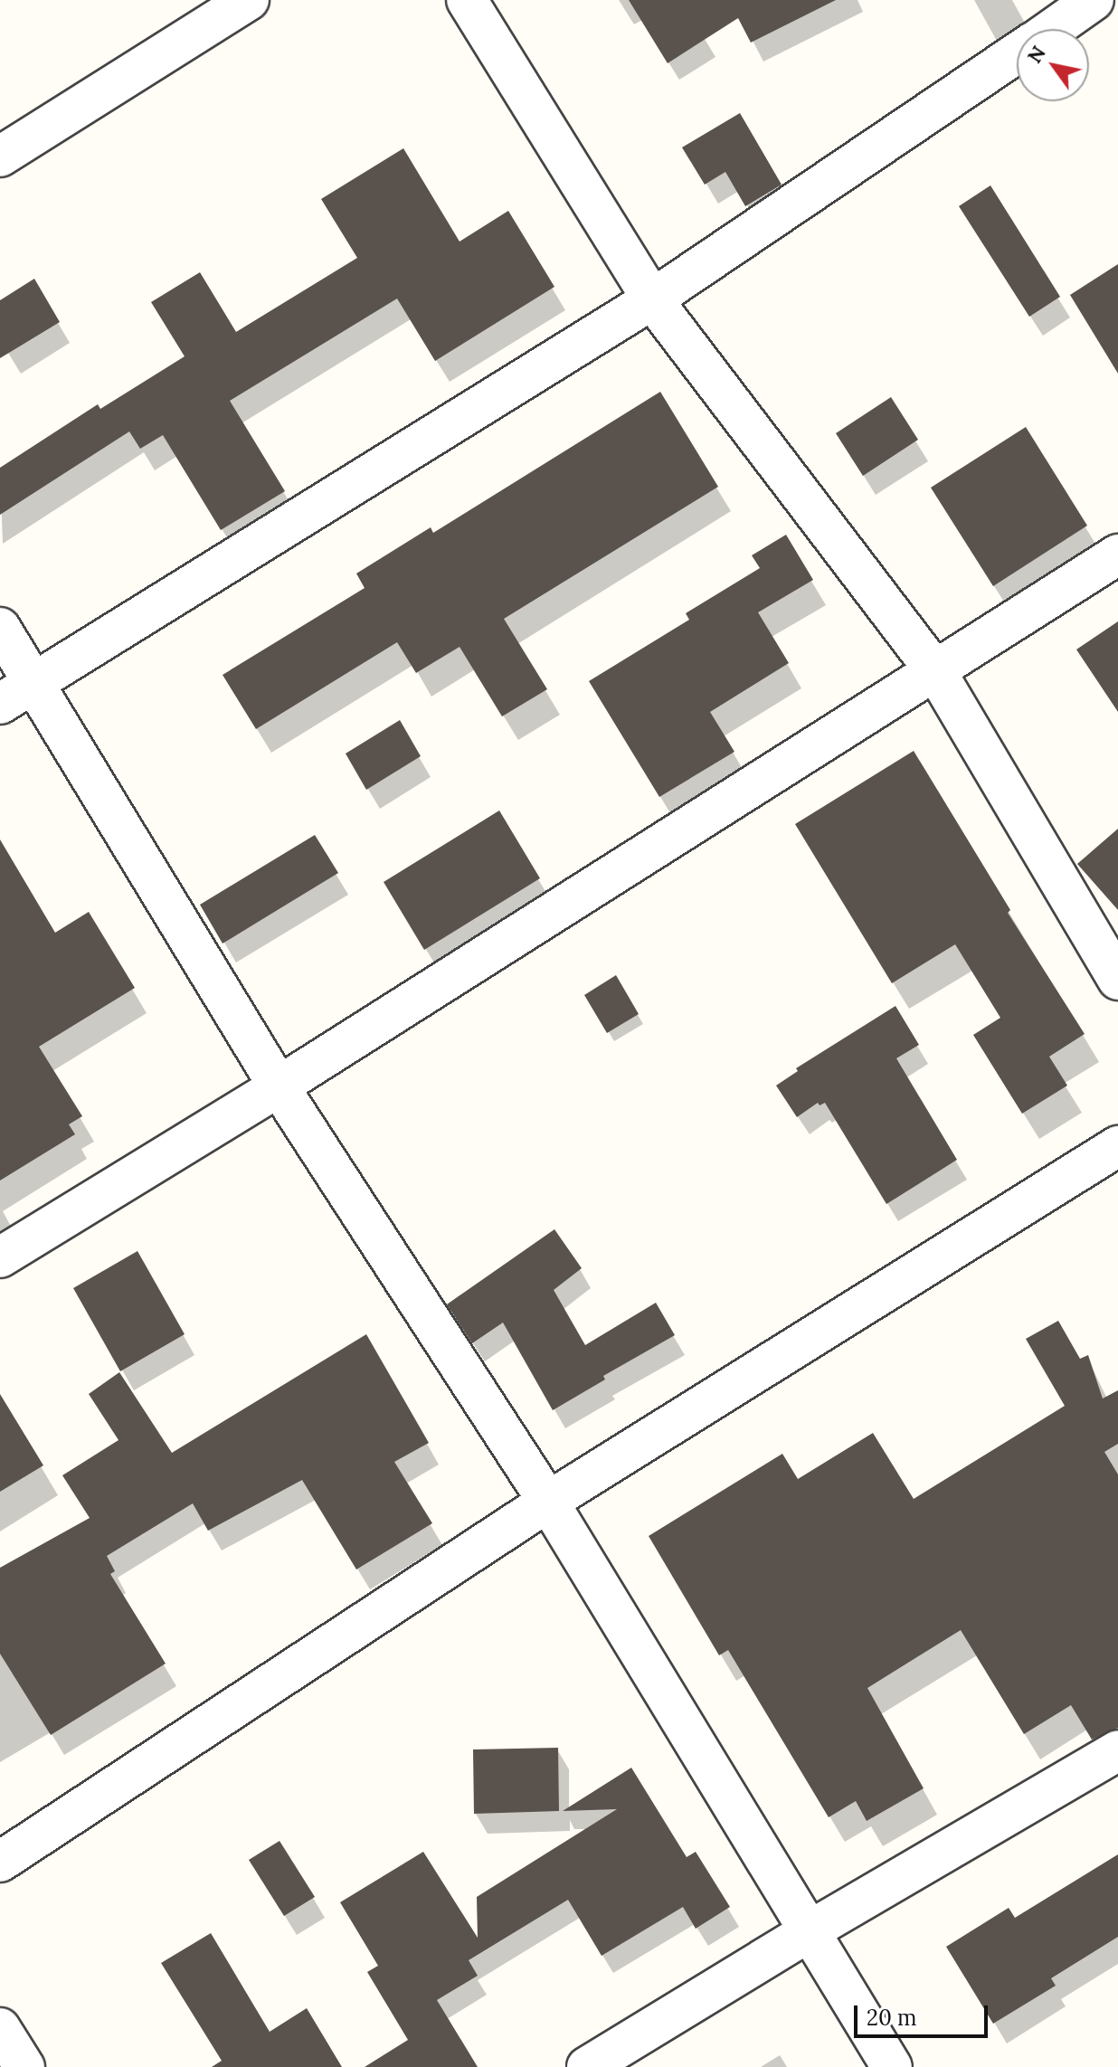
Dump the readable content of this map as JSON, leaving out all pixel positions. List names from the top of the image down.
{
  "scale_bar": "20 m",
  "north": "top left"
}
